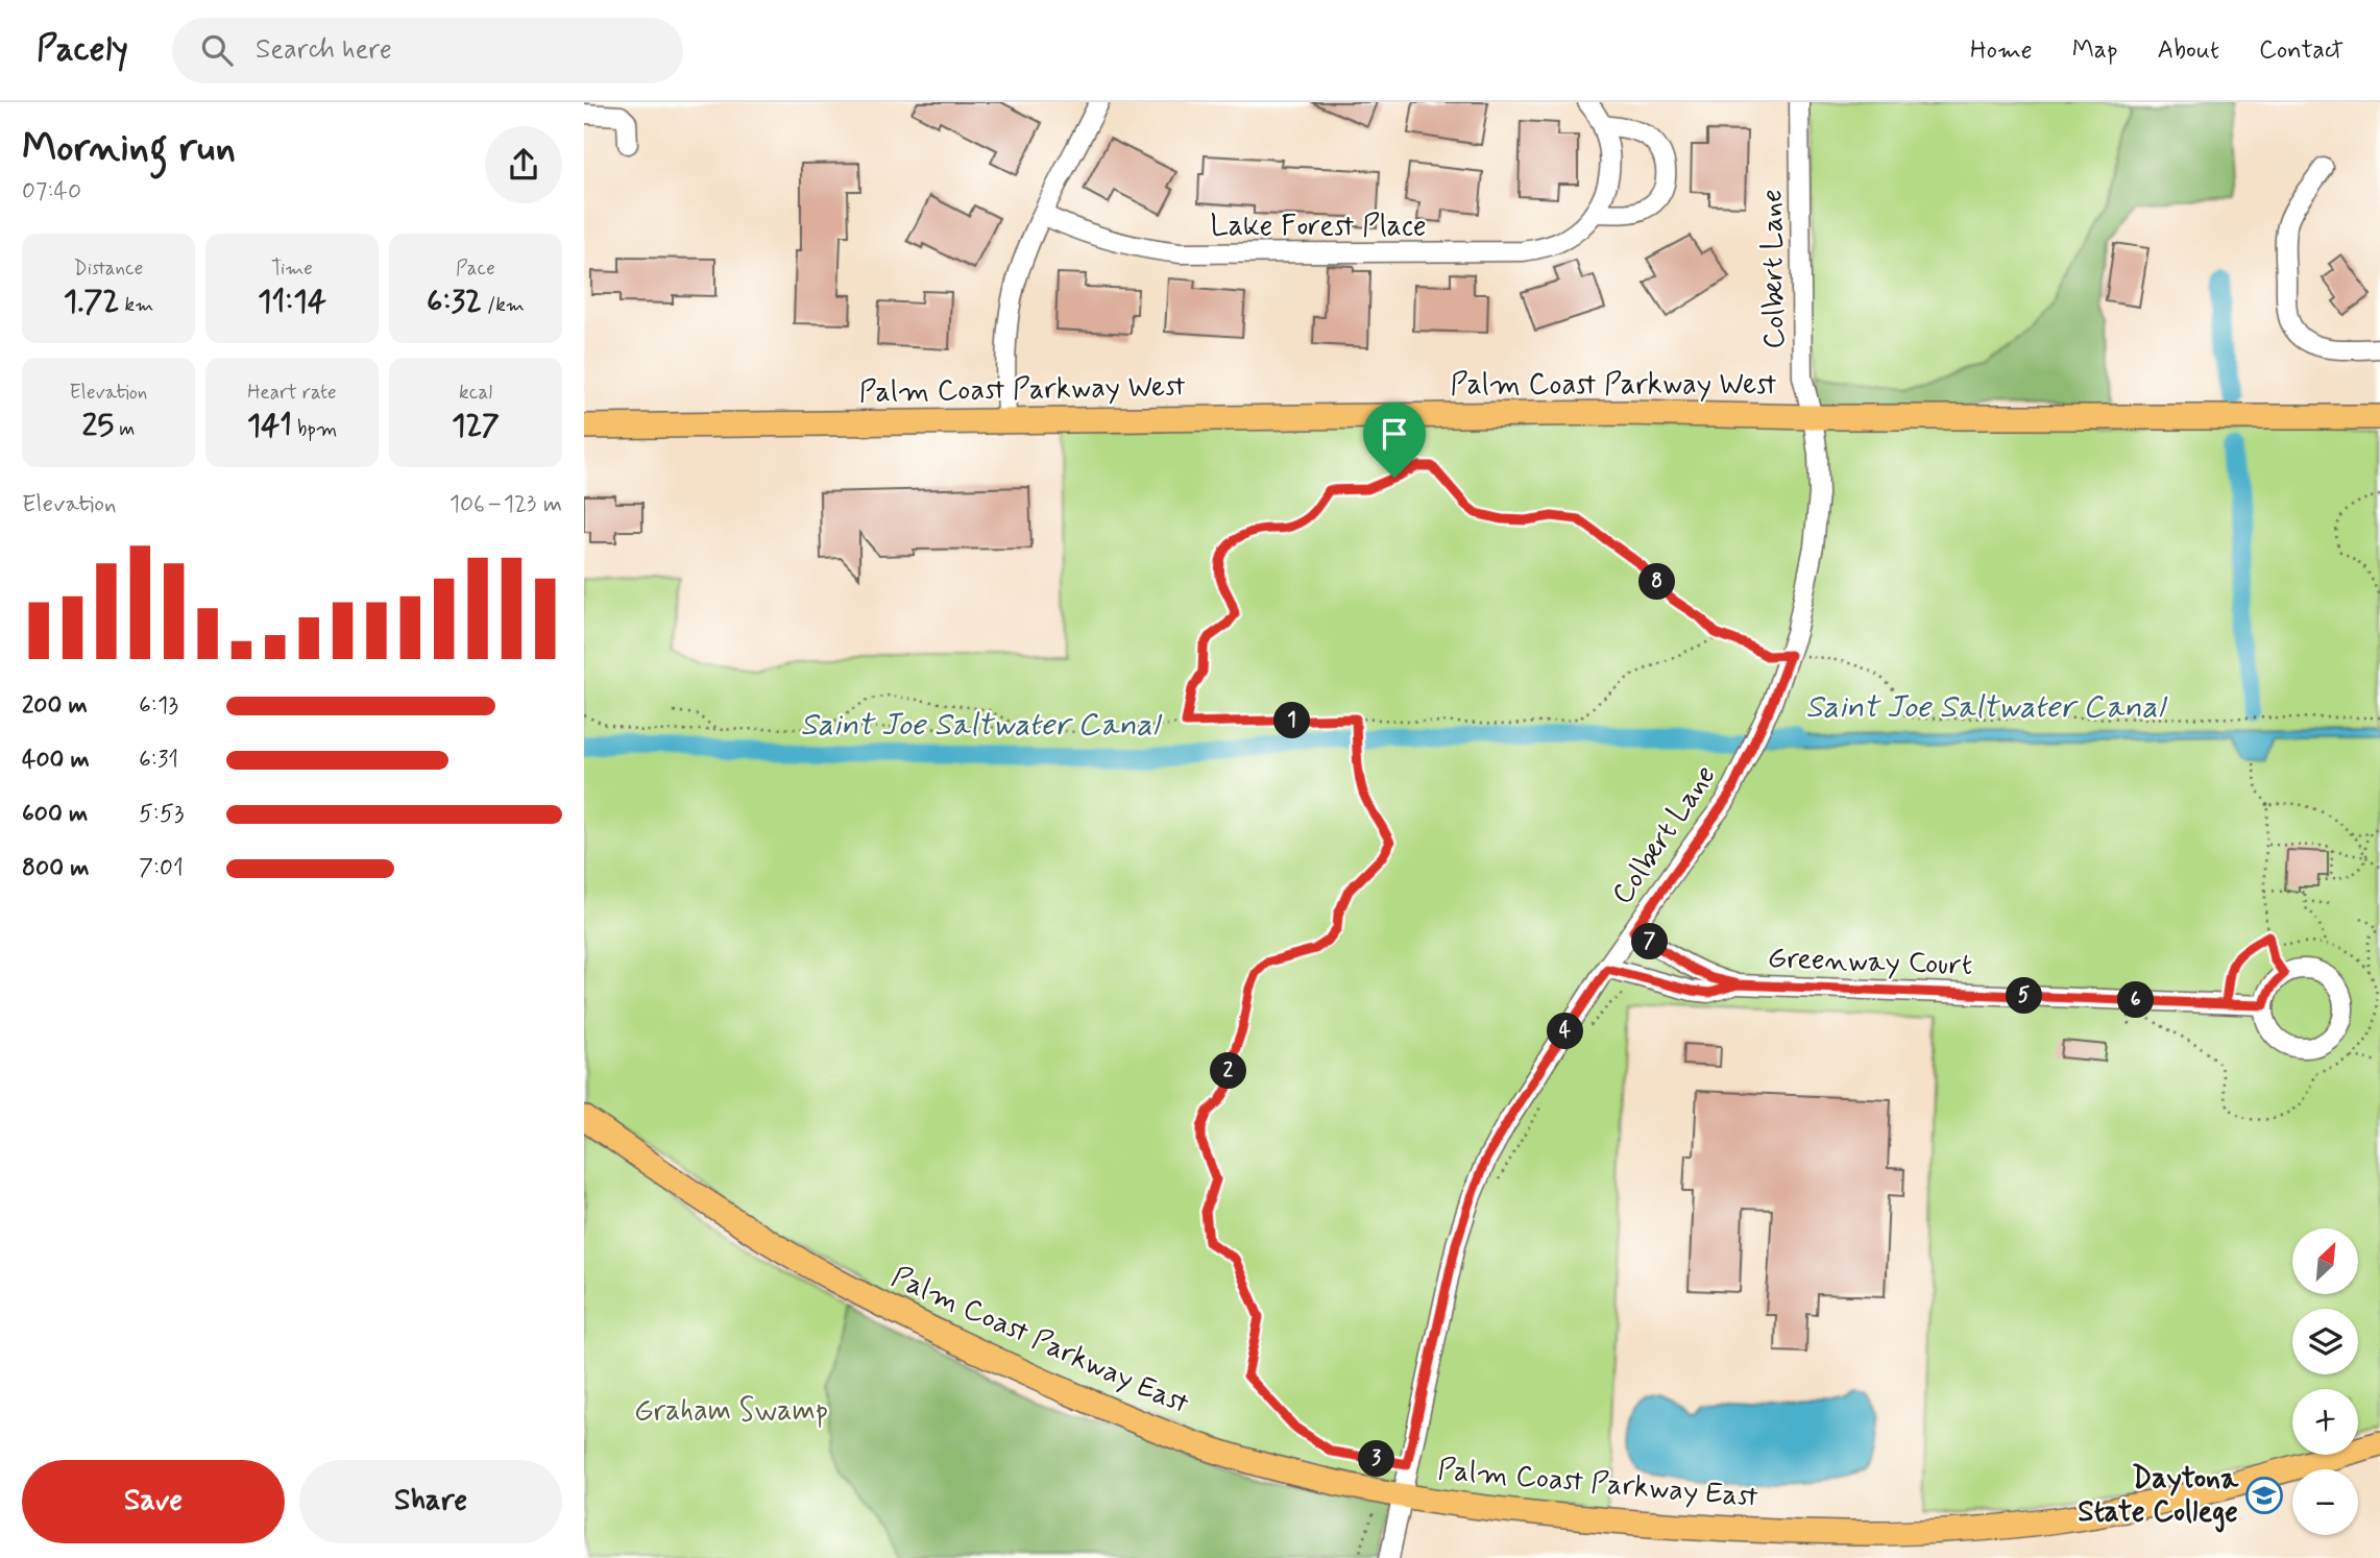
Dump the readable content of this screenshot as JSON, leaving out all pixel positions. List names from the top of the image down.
{
  "streets": {
    "main road": ["Palm Coast Parkway West", "Palm Coast Parkway East"],
    "street": ["Lake Forest Place", "Colbert Lane", "Greenway Court"]
  },
  "crossings": [
    ["Colbert Lane", "Palm Coast Parkway West"],
    ["Colbert Lane", "Palm Coast Parkway East"]
  ],
  "water": ["Saint Joe Saltwater Canal"],
  "parks": ["Graham Swamp"],
  "places": {
    "school or university": ["Daytona State College"]
  },
  "north": "top right",
  "page": {
    "header": "Pacely",
    "search": "Search here",
    "nav": [
      "Home",
      "Map",
      "About",
      "Contact"
    ],
    "heading": ["Morning run", "07:40"],
    "stats": [
      ["Distance", "1.72 km"],
      ["Time", "11:14"],
      ["Pace", "6:32 /km"],
      ["Elevation", "25 m"],
      ["Heart rate", "141 bpm"],
      ["kcal", "127"]
    ],
    "chart": ["Elevation", "106–123 m"],
    "pins": [
      "8",
      "1",
      "7",
      "5",
      "6",
      "4",
      "2",
      "3"
    ],
    "list": [
      {
        "name": "200 m",
        "note": "6:13"
      },
      {
        "name": "400 m",
        "note": "6:31"
      },
      {
        "name": "600 m",
        "note": "5:53"
      },
      {
        "name": "800 m",
        "note": "7:01"
      }
    ],
    "map_buttons": ["+", "−"],
    "buttons": ["Save", "Share"]
  }
}
